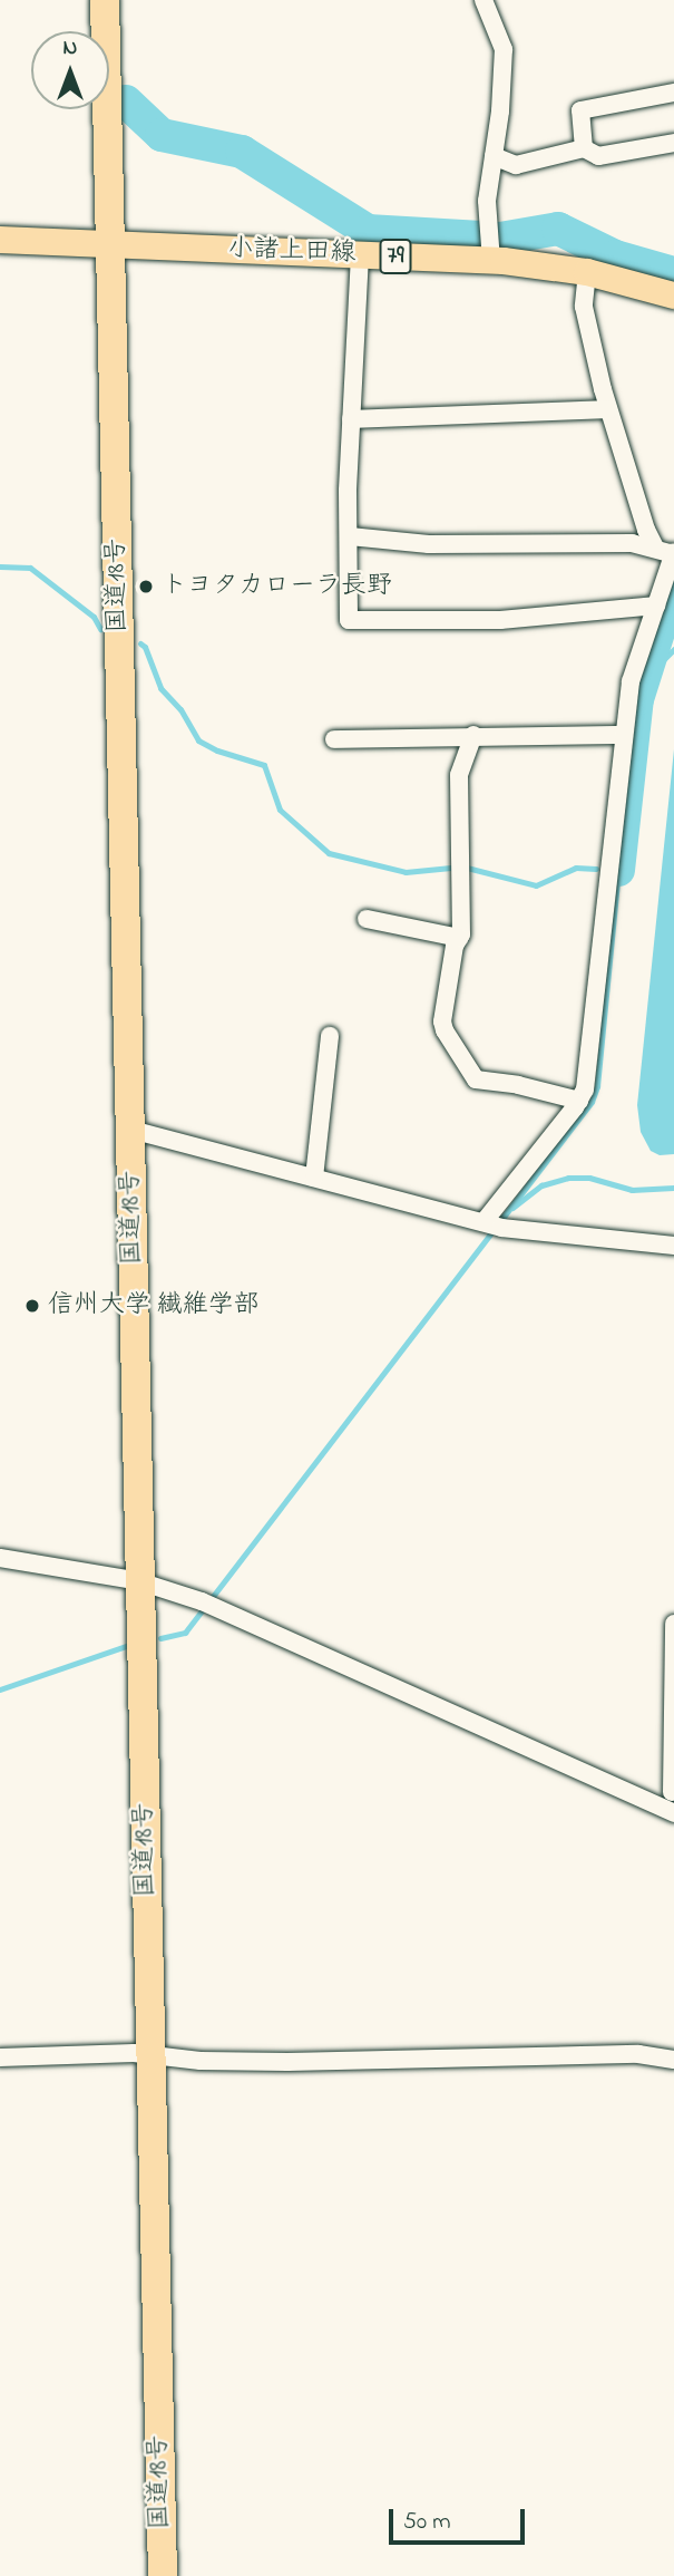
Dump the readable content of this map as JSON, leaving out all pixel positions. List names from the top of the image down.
{
  "streets": {
    "highway": ["国道18号"],
    "main road": ["小諸上田線", "79"]
  },
  "crossings": [
    ["小諸上田線", "国道18号"]
  ],
  "places": ["トヨタカローラ長野", "信州大学 繊維学部"],
  "scale_bar": "50 m",
  "north": "top"
}
